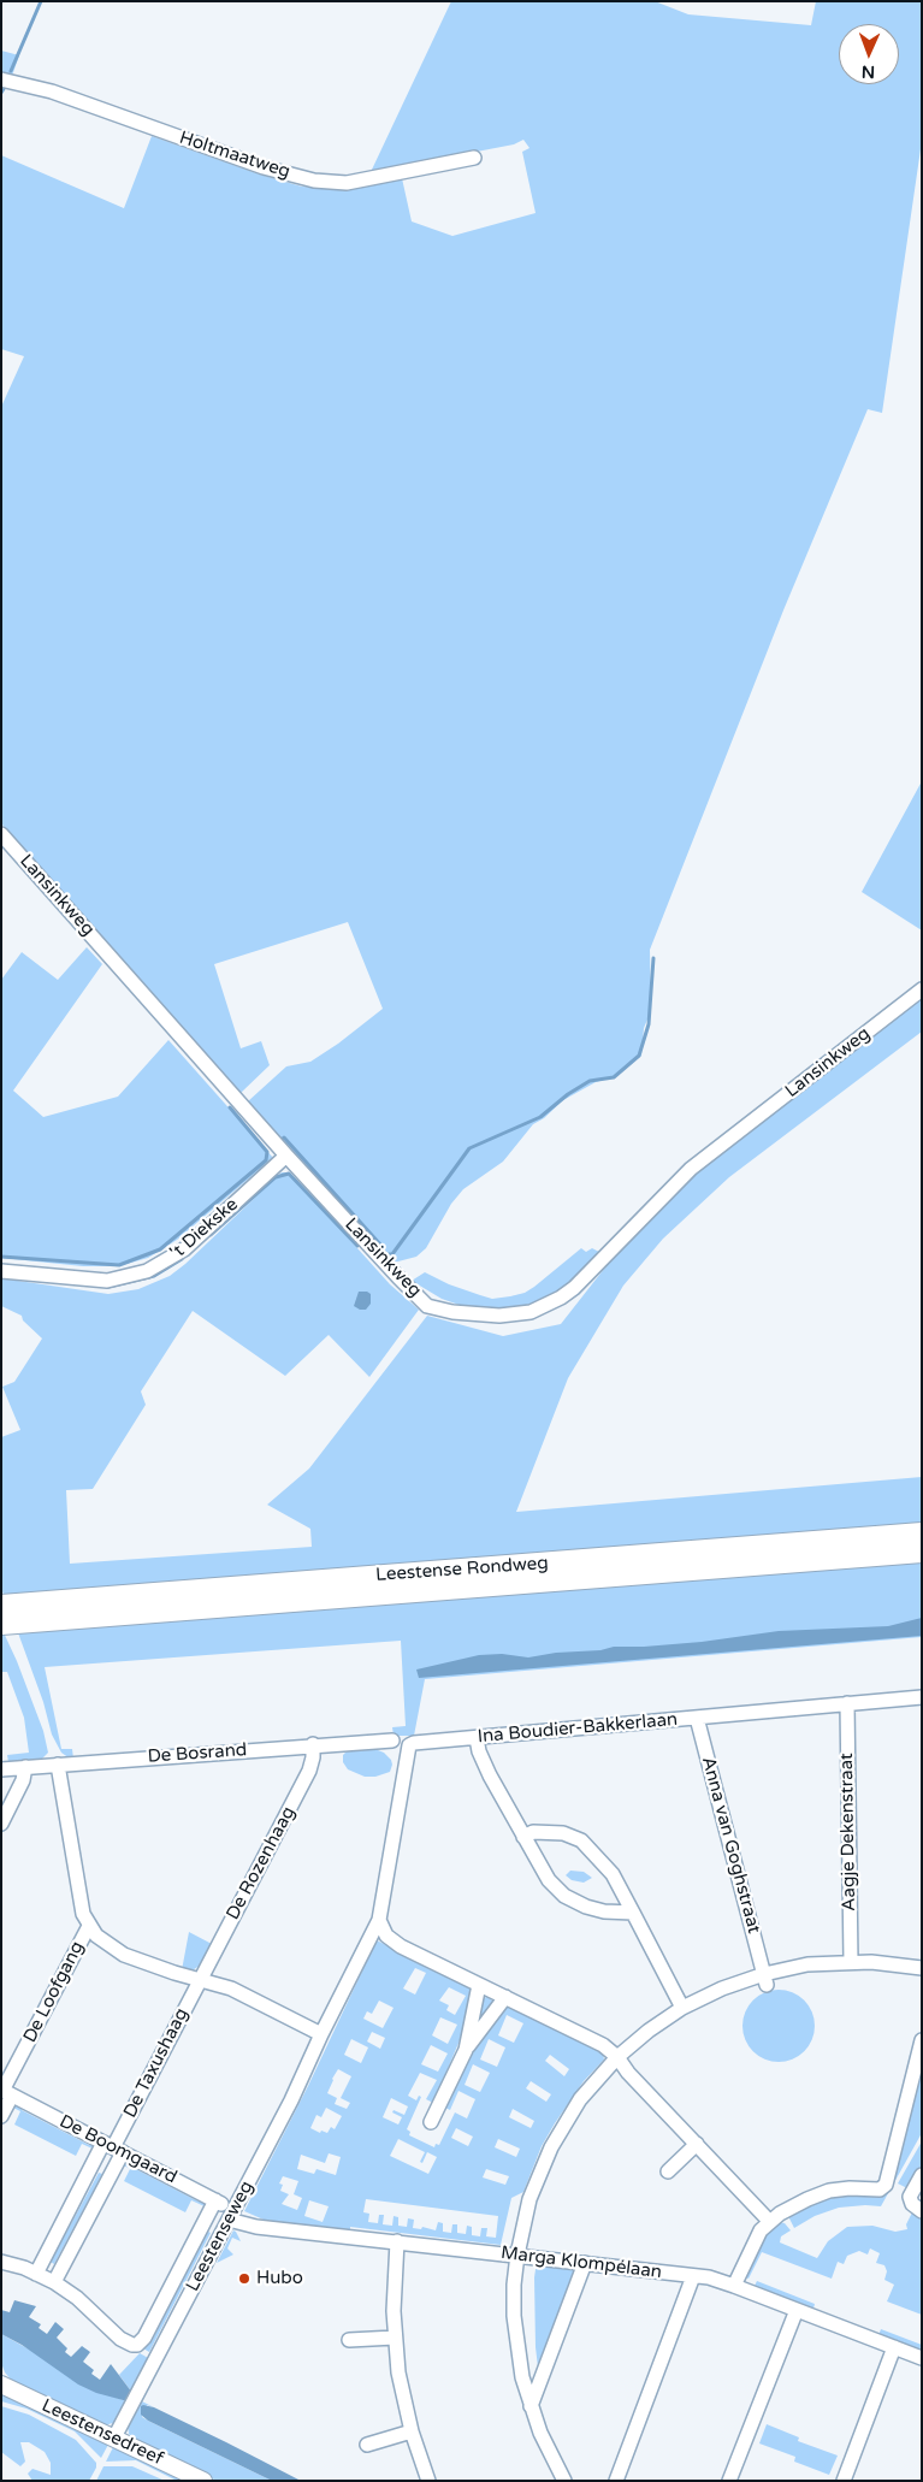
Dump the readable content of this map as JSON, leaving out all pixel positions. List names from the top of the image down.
{
  "streets": {
    "main road": ["Leestense Rondweg"],
    "street": [
      "Holtmaatweg",
      "Lansinkweg",
      "'t Diekske",
      "Ina Boudier-Bakkerlaan",
      "De Bosrand",
      "Aagje Dekenstraat",
      "Anna van Goghstraat",
      "De Rozenhaag",
      "De Loofgang",
      "De Taxushaag",
      "De Boomgaard",
      "Leestenseweg",
      "Marga Klompélaan",
      "Leestensedreef"
    ]
  },
  "crossings": [
    ["Lansinkweg", "'t Diekske"],
    ["Ina Boudier-Bakkerlaan", "Aagje Dekenstraat"],
    ["Ina Boudier-Bakkerlaan", "Anna van Goghstraat"],
    ["Ina Boudier-Bakkerlaan", "Leestenseweg"],
    ["De Bosrand", "De Rozenhaag"],
    ["De Rozenhaag", "De Taxushaag"],
    ["De Loofgang", "De Boomgaard"],
    ["De Taxushaag", "De Boomgaard"],
    ["De Boomgaard", "Leestenseweg"],
    ["De Boomgaard", "Marga Klompélaan"],
    ["Leestenseweg", "Marga Klompélaan"],
    ["Leestenseweg", "Leestensedreef"]
  ],
  "places": ["Hubo"],
  "north": "bottom"
}
